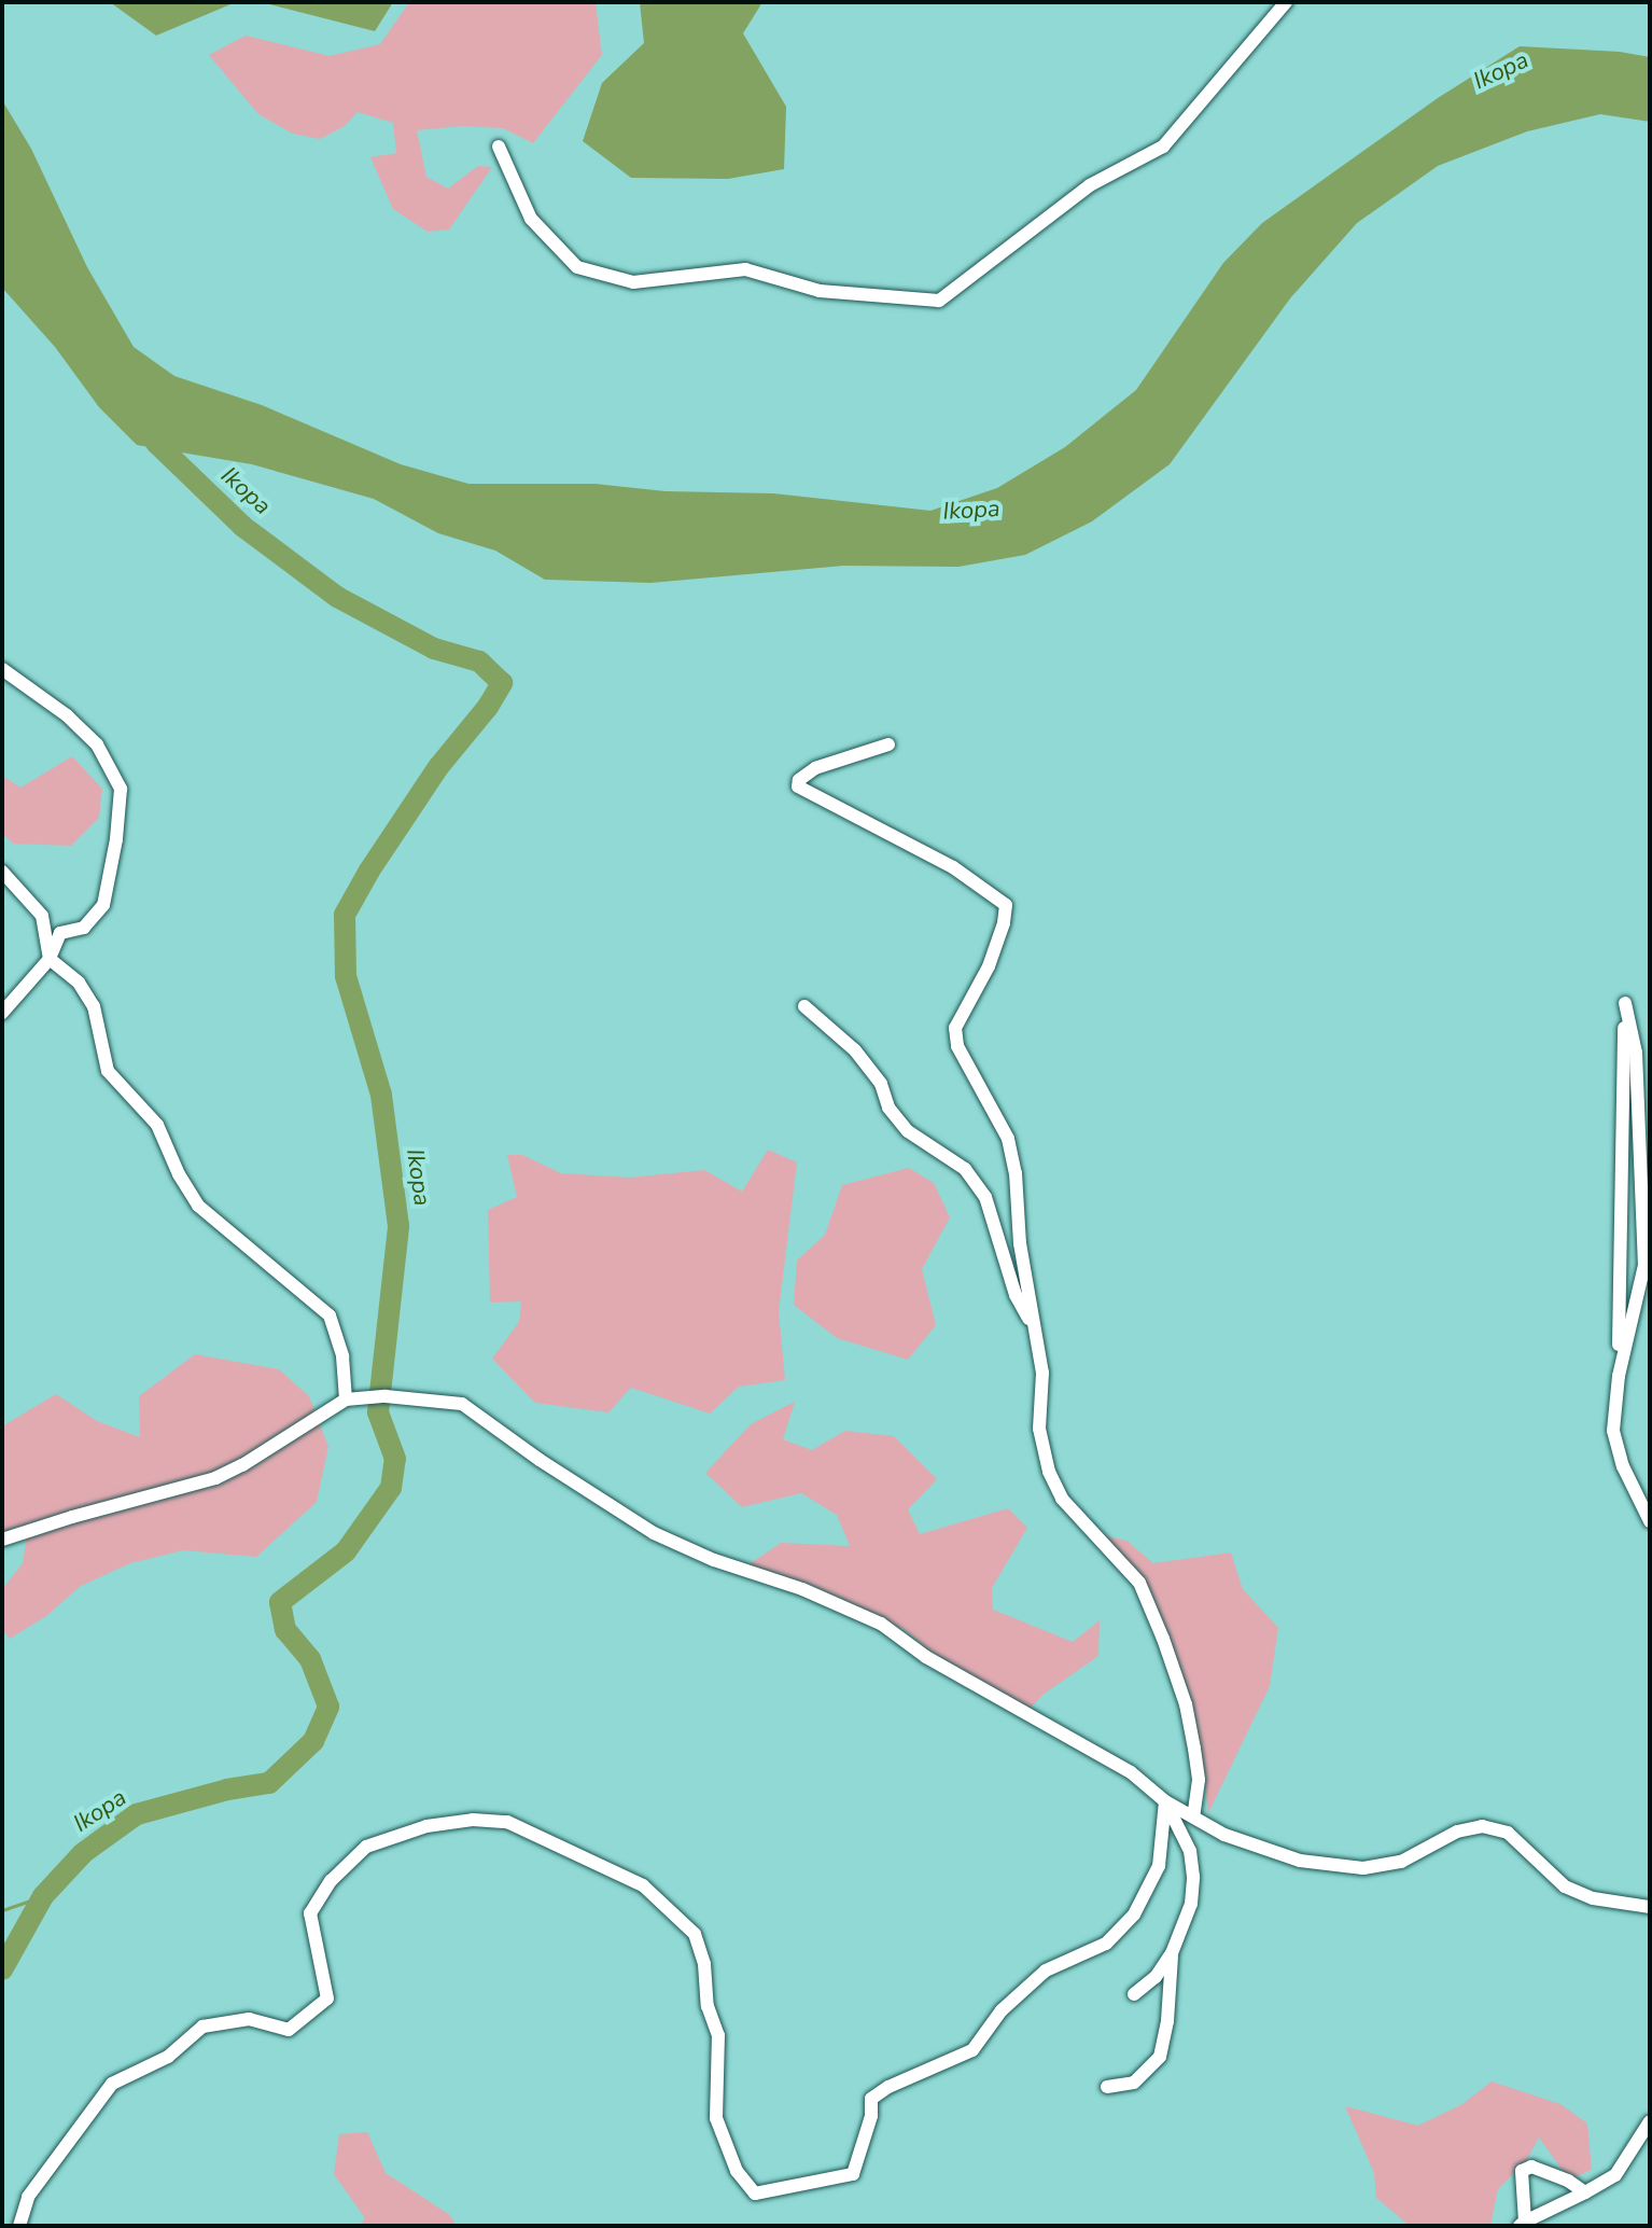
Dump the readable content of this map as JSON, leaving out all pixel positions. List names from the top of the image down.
{
  "water": ["Ikopa"]
}
